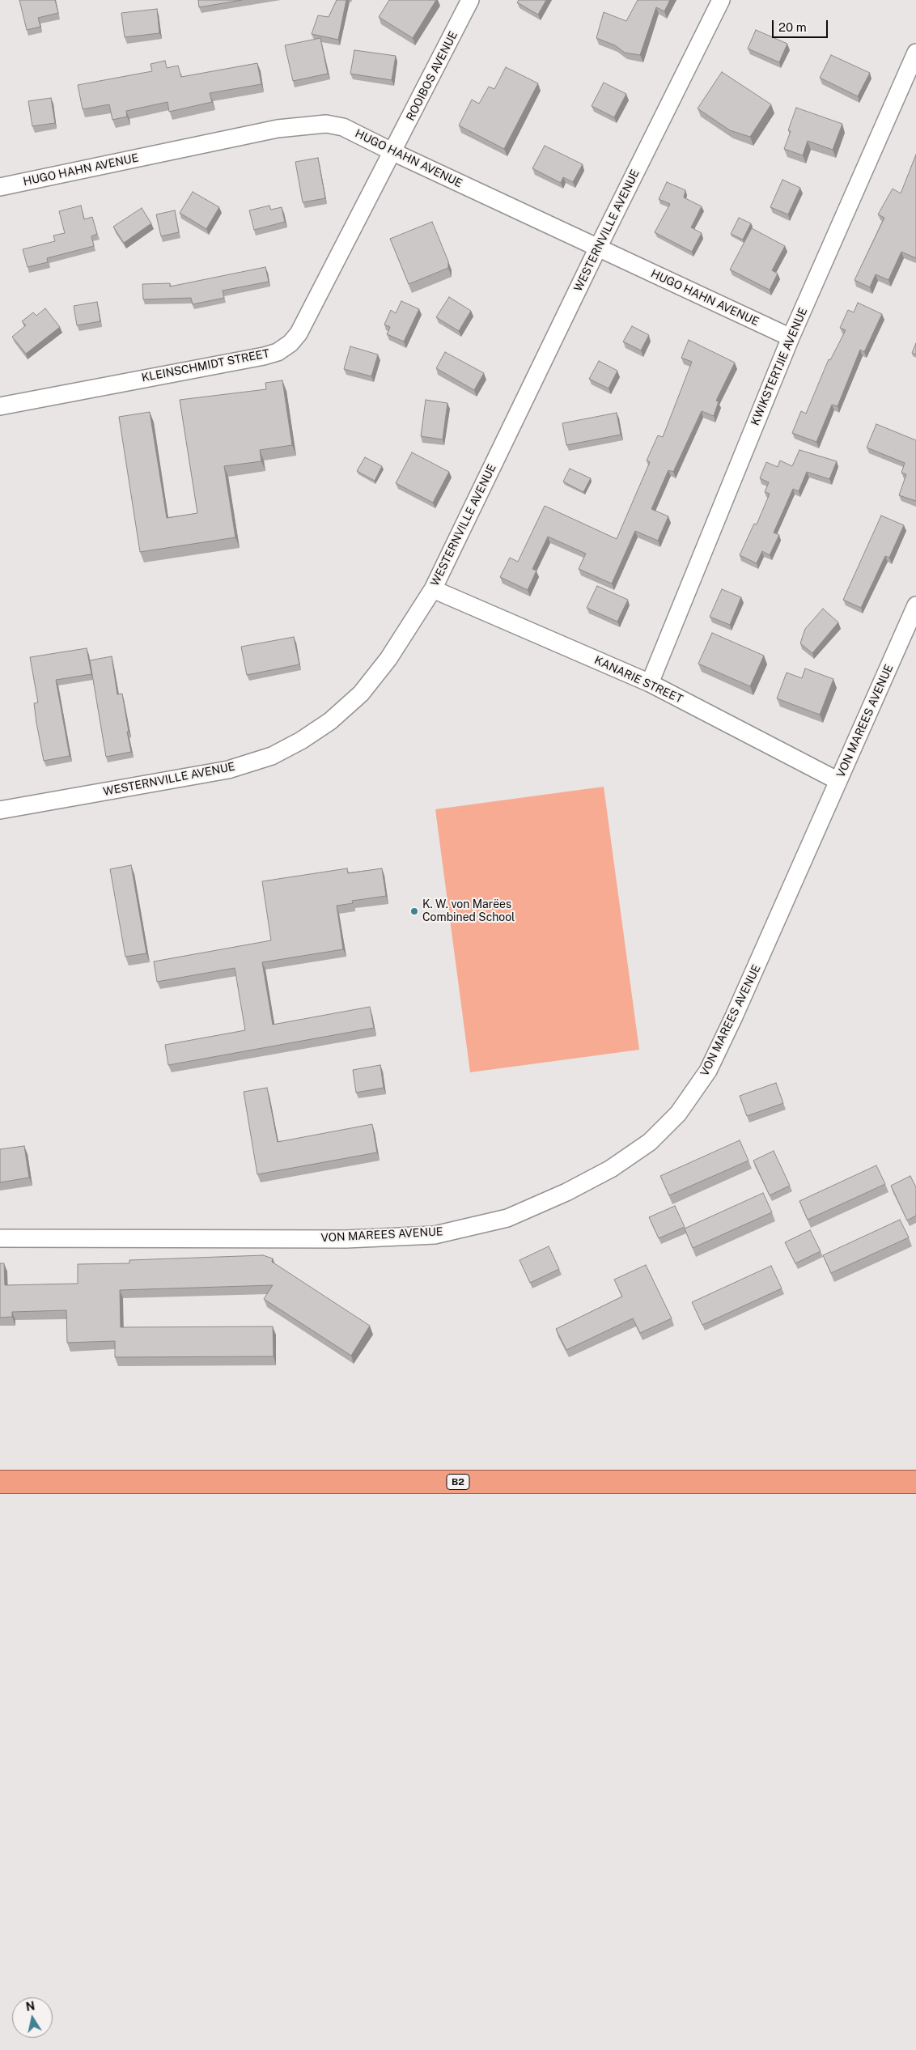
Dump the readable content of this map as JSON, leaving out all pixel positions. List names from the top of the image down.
{
  "streets": {
    "highway": ["B2"],
    "street": [
      "ROOIBOS AVENUE",
      "HUGO HAHN AVENUE",
      "WESTERNVILLE AVENUE",
      "KLEINSCHMIDT STREET",
      "KWIKSTERTJIE AVENUE",
      "KANARIE STREET",
      "VON MAREES AVENUE"
    ]
  },
  "crossings": [
    ["ROOIBOS AVENUE", "HUGO HAHN AVENUE"],
    ["ROOIBOS AVENUE", "KLEINSCHMIDT STREET"],
    ["HUGO HAHN AVENUE", "WESTERNVILLE AVENUE"],
    ["HUGO HAHN AVENUE", "KLEINSCHMIDT STREET"],
    ["HUGO HAHN AVENUE", "KWIKSTERTJIE AVENUE"],
    ["WESTERNVILLE AVENUE", "KANARIE STREET"],
    ["KWIKSTERTJIE AVENUE", "KANARIE STREET"],
    ["KANARIE STREET", "VON MAREES AVENUE"]
  ],
  "places": ["K. W. von Marëes Combined School"],
  "scale_bar": "20 m",
  "north": "top"
}
